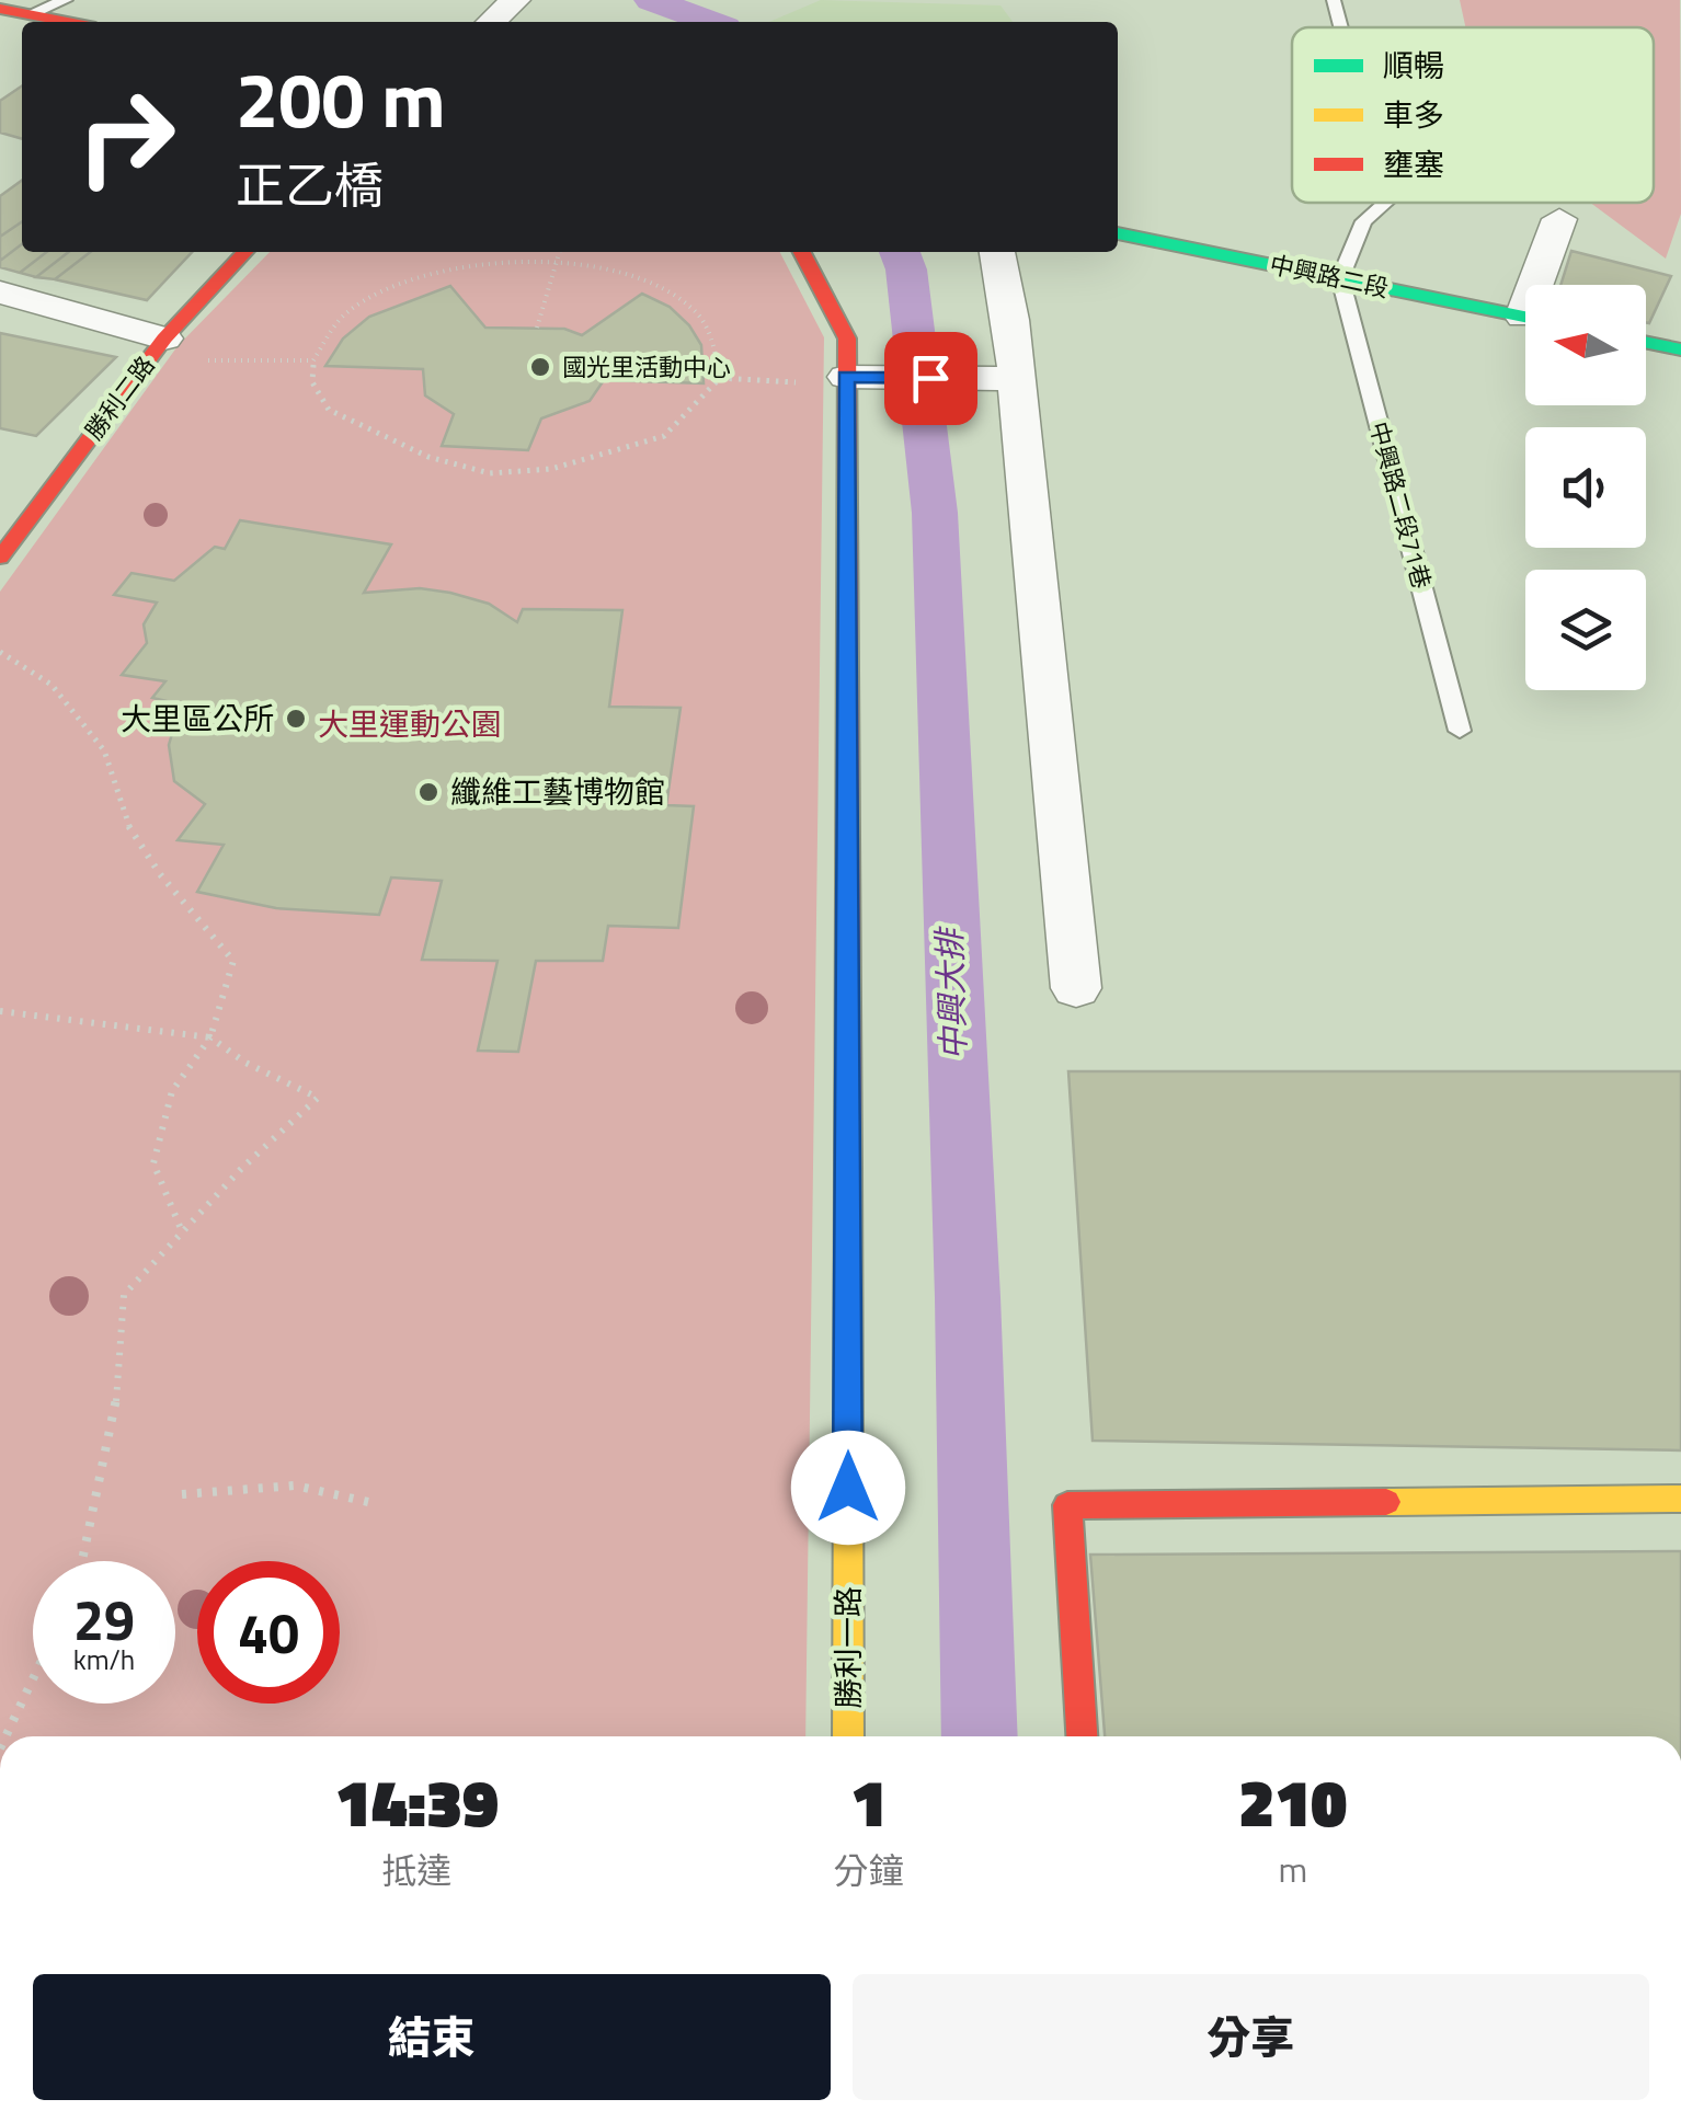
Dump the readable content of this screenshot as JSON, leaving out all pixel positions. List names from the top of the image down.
{
  "streets": {
    "street": ["中興路二段", "勝利二路", "勝利一路"],
    "lane": ["中興路二段71巷"]
  },
  "crossings": [
    ["中興路二段", "中興路二段71巷"]
  ],
  "water": ["中興大排"],
  "parks": ["大里運動公園"],
  "places": ["國光里活動中心", "大里區公所", "纖維工藝博物館"],
  "legend": ["順暢", "車多", "壅塞"],
  "north": "left",
  "page": {
    "turn": ["200 m", "正乙橋"],
    "speed": "29 km/h",
    "limit": "40",
    "eta": [
      "14:39",
      "抵達",
      "1",
      "分鐘",
      "210",
      "m"
    ],
    "buttons": ["結束", "分享"]
  }
}
